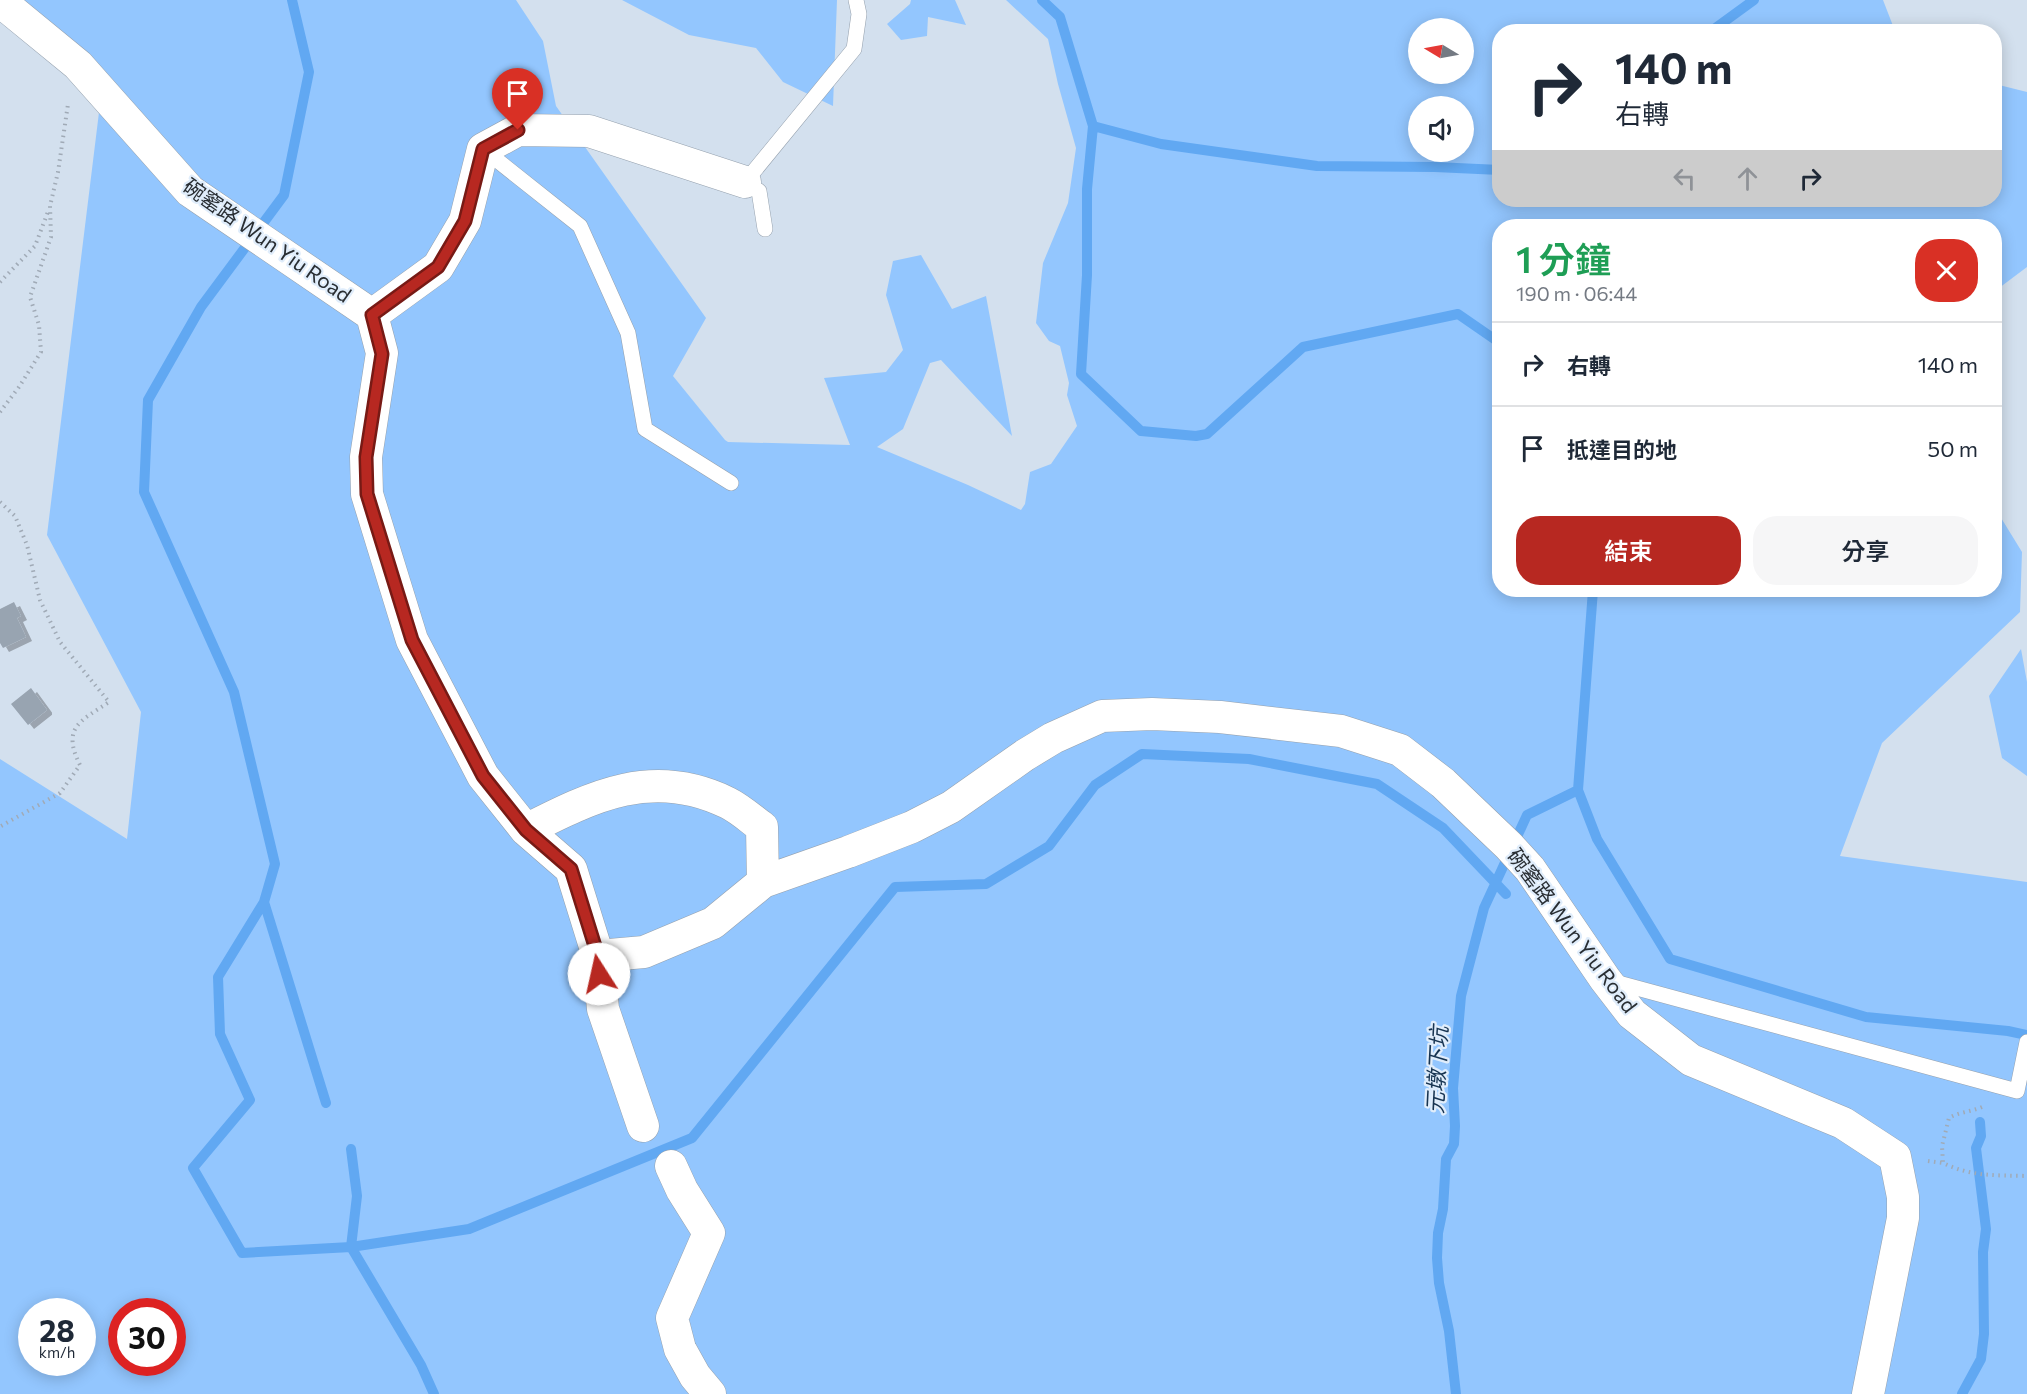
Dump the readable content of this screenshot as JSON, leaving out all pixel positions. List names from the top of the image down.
{
  "streets": {
    "street": ["碗窰路 Wun Yiu Road"]
  },
  "water": ["元墩下坑"],
  "north": "left",
  "page": {
    "turn": ["140 m", "右轉"],
    "heading": ["1 分鐘", "190 m · 06:44"],
    "list": [
      {
        "name": "右轉",
        "value": "140 m"
      },
      {
        "name": "抵達目的地",
        "value": "50 m"
      }
    ],
    "buttons": ["結束", "分享"],
    "speed": "28 km/h",
    "limit": "30"
  }
}
